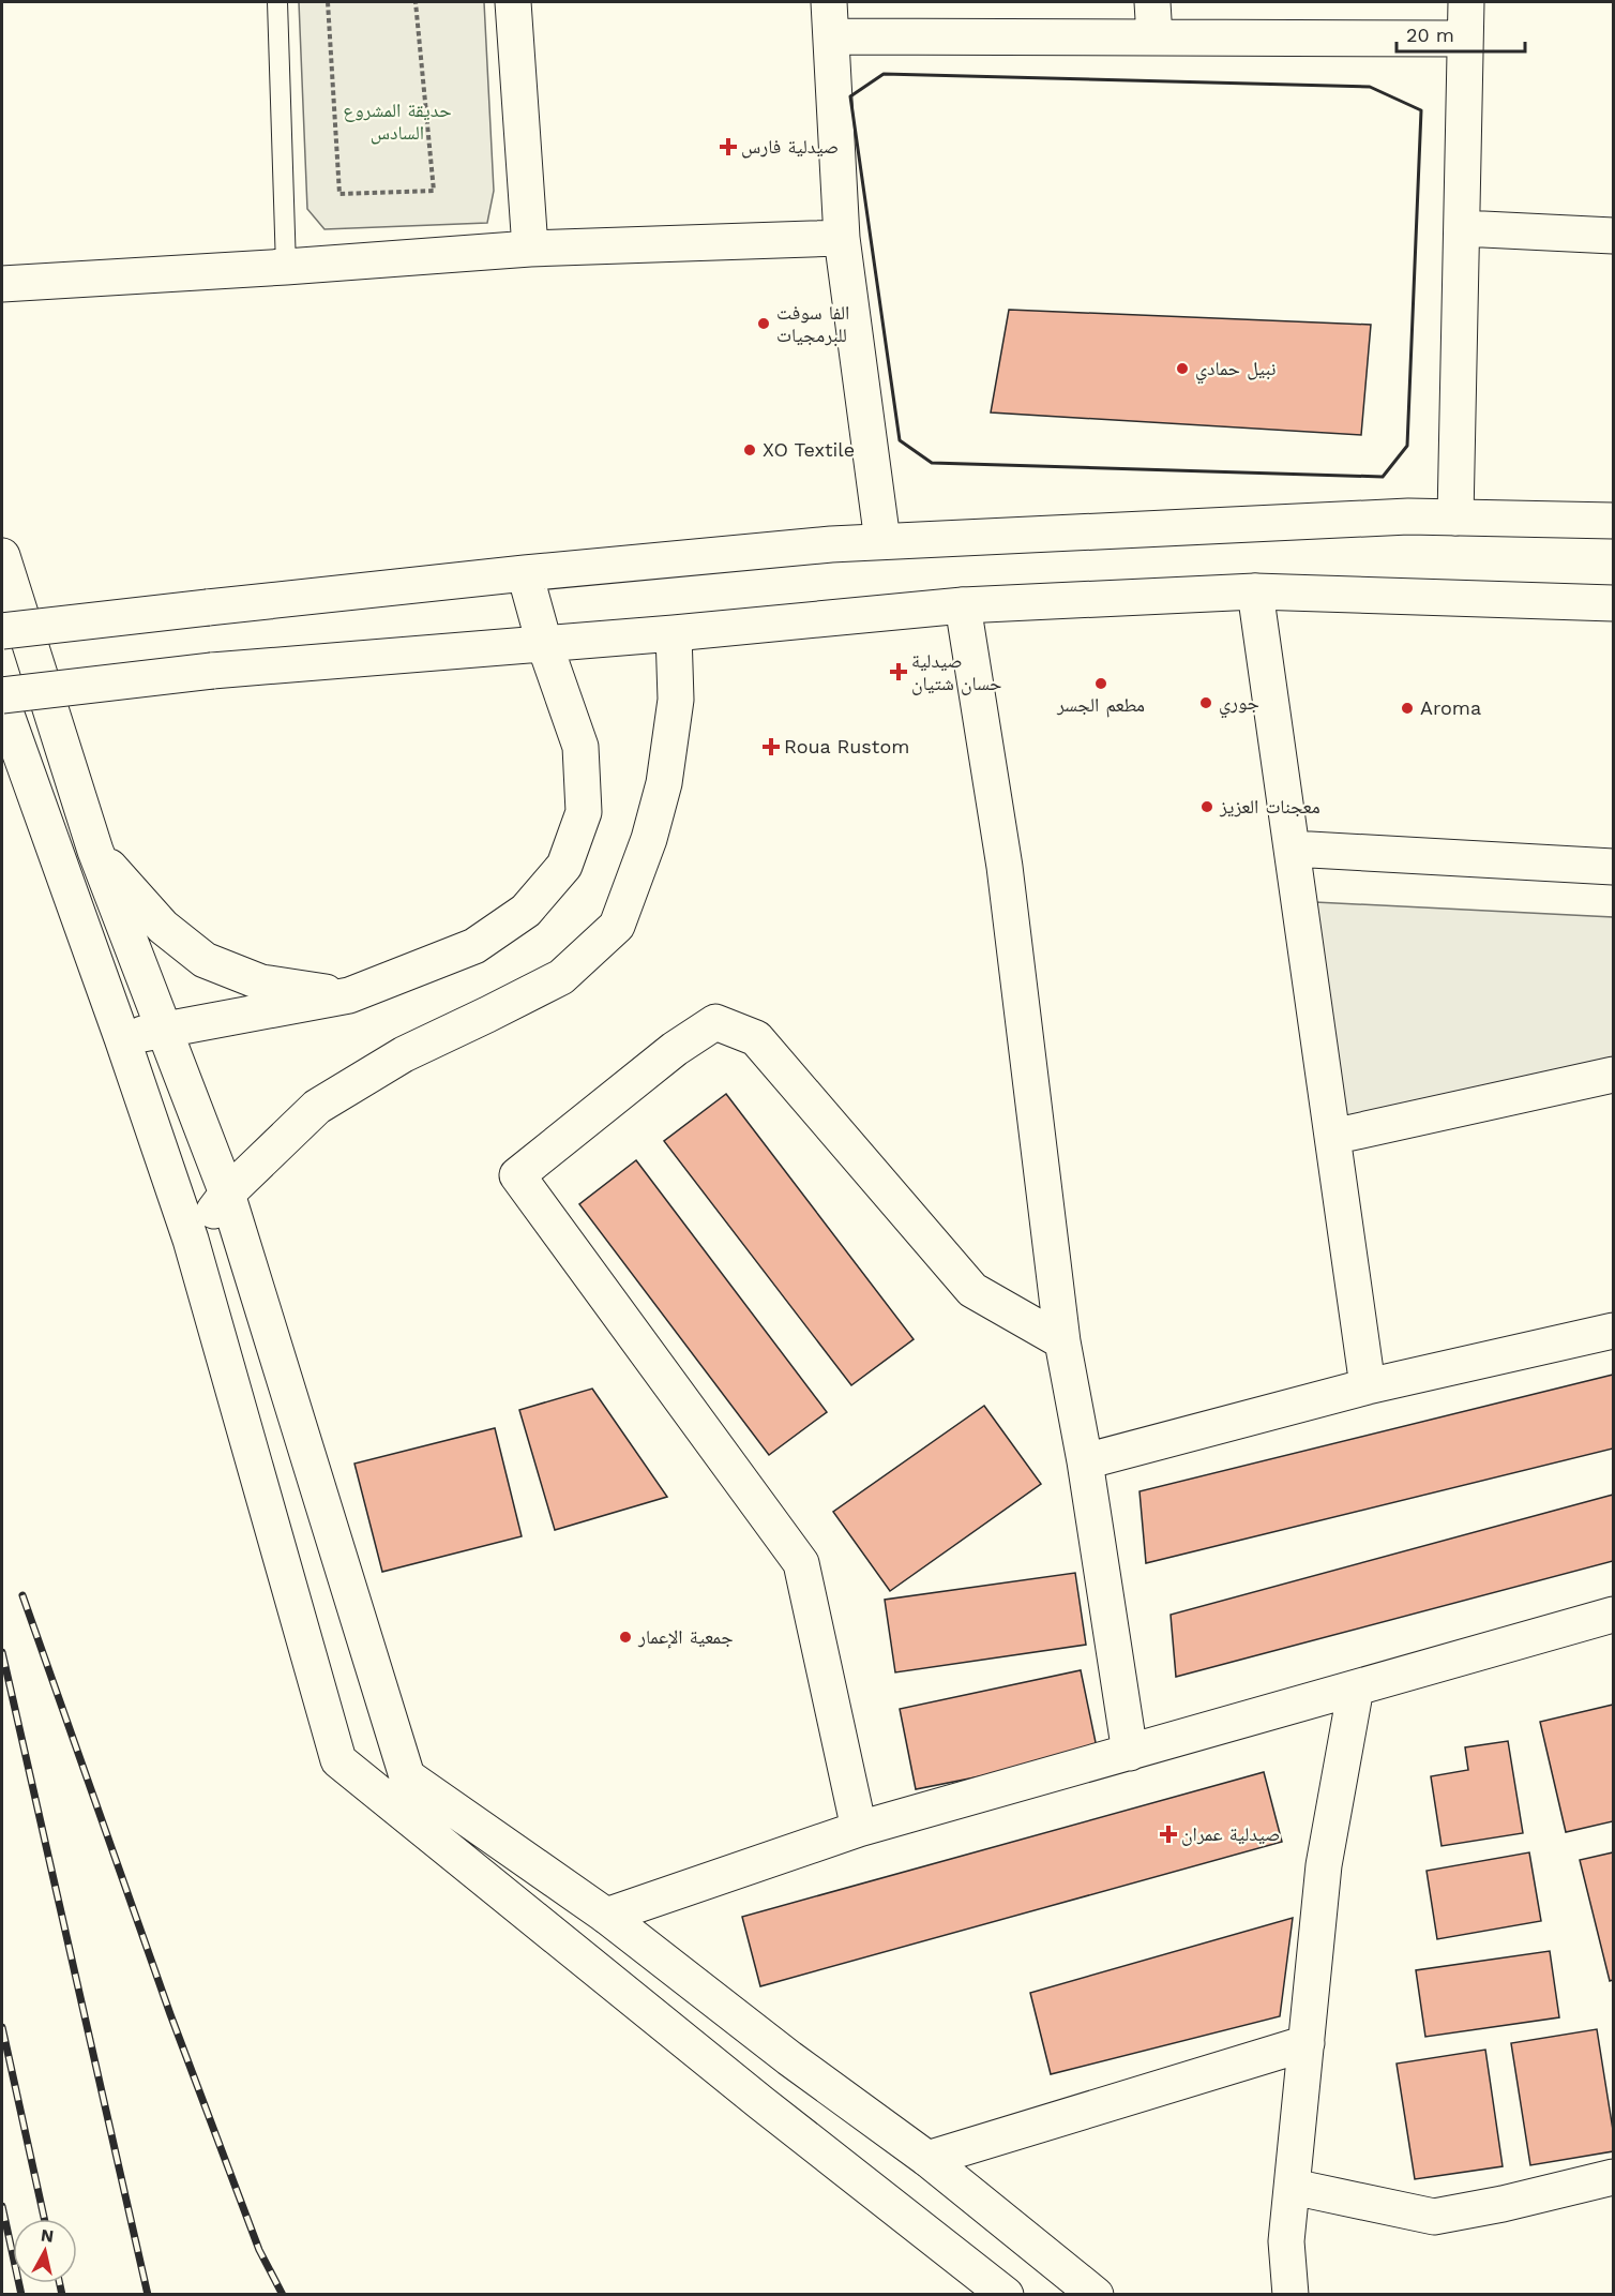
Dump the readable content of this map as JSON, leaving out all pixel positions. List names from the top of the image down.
{
  "parks": ["حديقة المشروع السادس"],
  "places": {
    "health": [
      "صيدلية فارس",
      "صيدلية حسان شتيان",
      "Roua Rustom",
      "صيدلية عمران"
    ],
    "other": [
      "الفا سوفت للبرمجيات",
      "نبيل حمادي",
      "XO Textile",
      "مطعم الجسر",
      "جوري",
      "Aroma",
      "معجنات العزيز",
      "جمعية الإعمار"
    ]
  },
  "scale_bar": "20 m",
  "north": "top"
}
